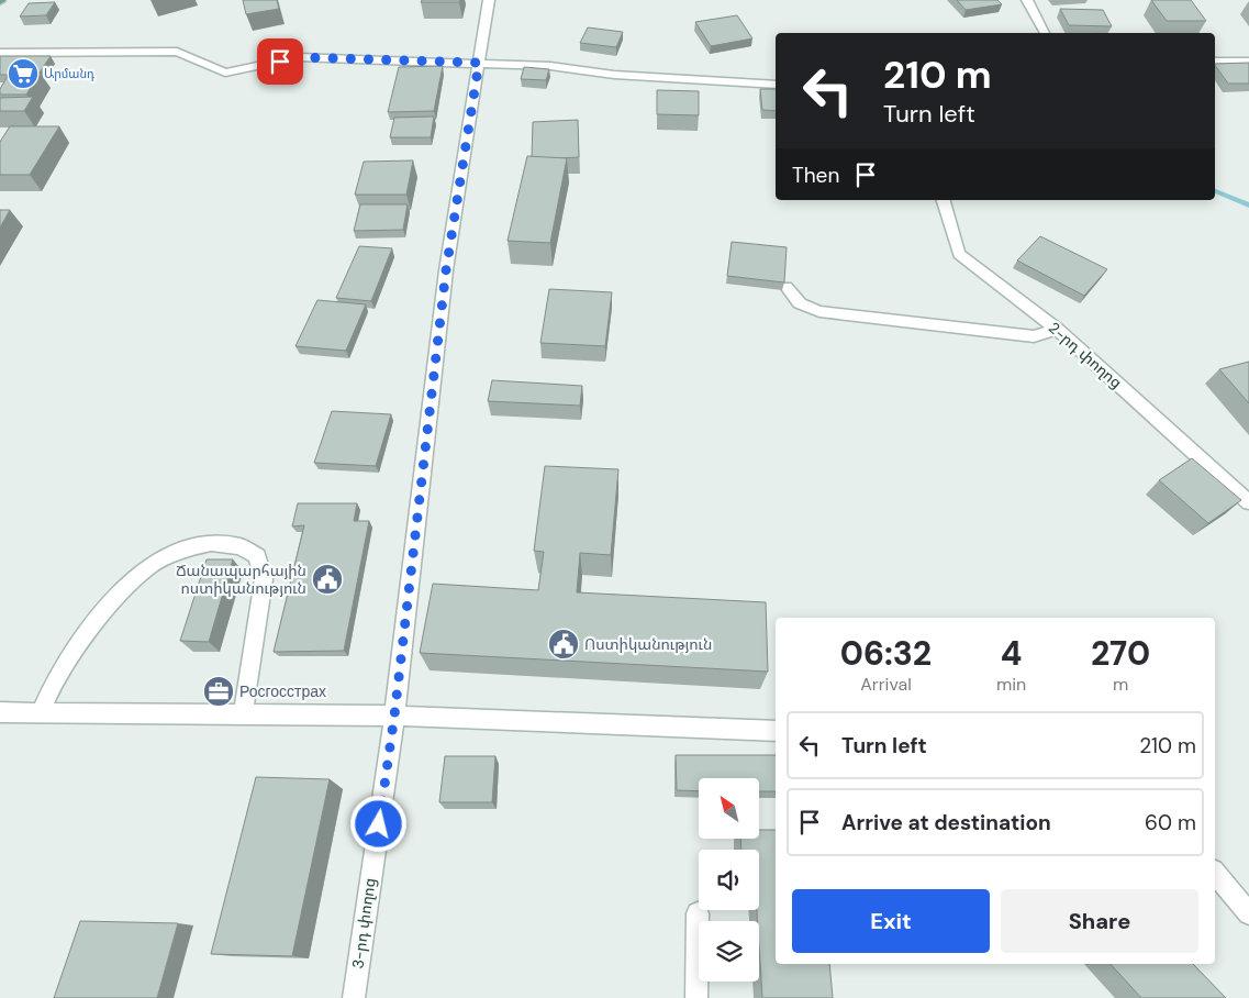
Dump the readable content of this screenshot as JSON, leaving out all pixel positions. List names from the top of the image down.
{
  "streets": {
    "street": ["2-րդ փողոց", "3-րդ փողոց"]
  },
  "places": {
    "supermarket": ["Արմանդ"],
    "public building": ["Ճանապարհային ոստիկանություն", "Ոստիկանություն"],
    "office": ["Росгосстрах"]
  },
  "north": "top left",
  "page": {
    "turn": ["210 m", "Turn left"],
    "then": "Then",
    "eta": [
      "06:32",
      "Arrival",
      "4",
      "min",
      "270",
      "m"
    ],
    "list": [
      {
        "name": "Turn left",
        "value": "210 m"
      },
      {
        "name": "Arrive at destination",
        "value": "60 m"
      }
    ],
    "buttons": ["Exit", "Share"]
  }
}
